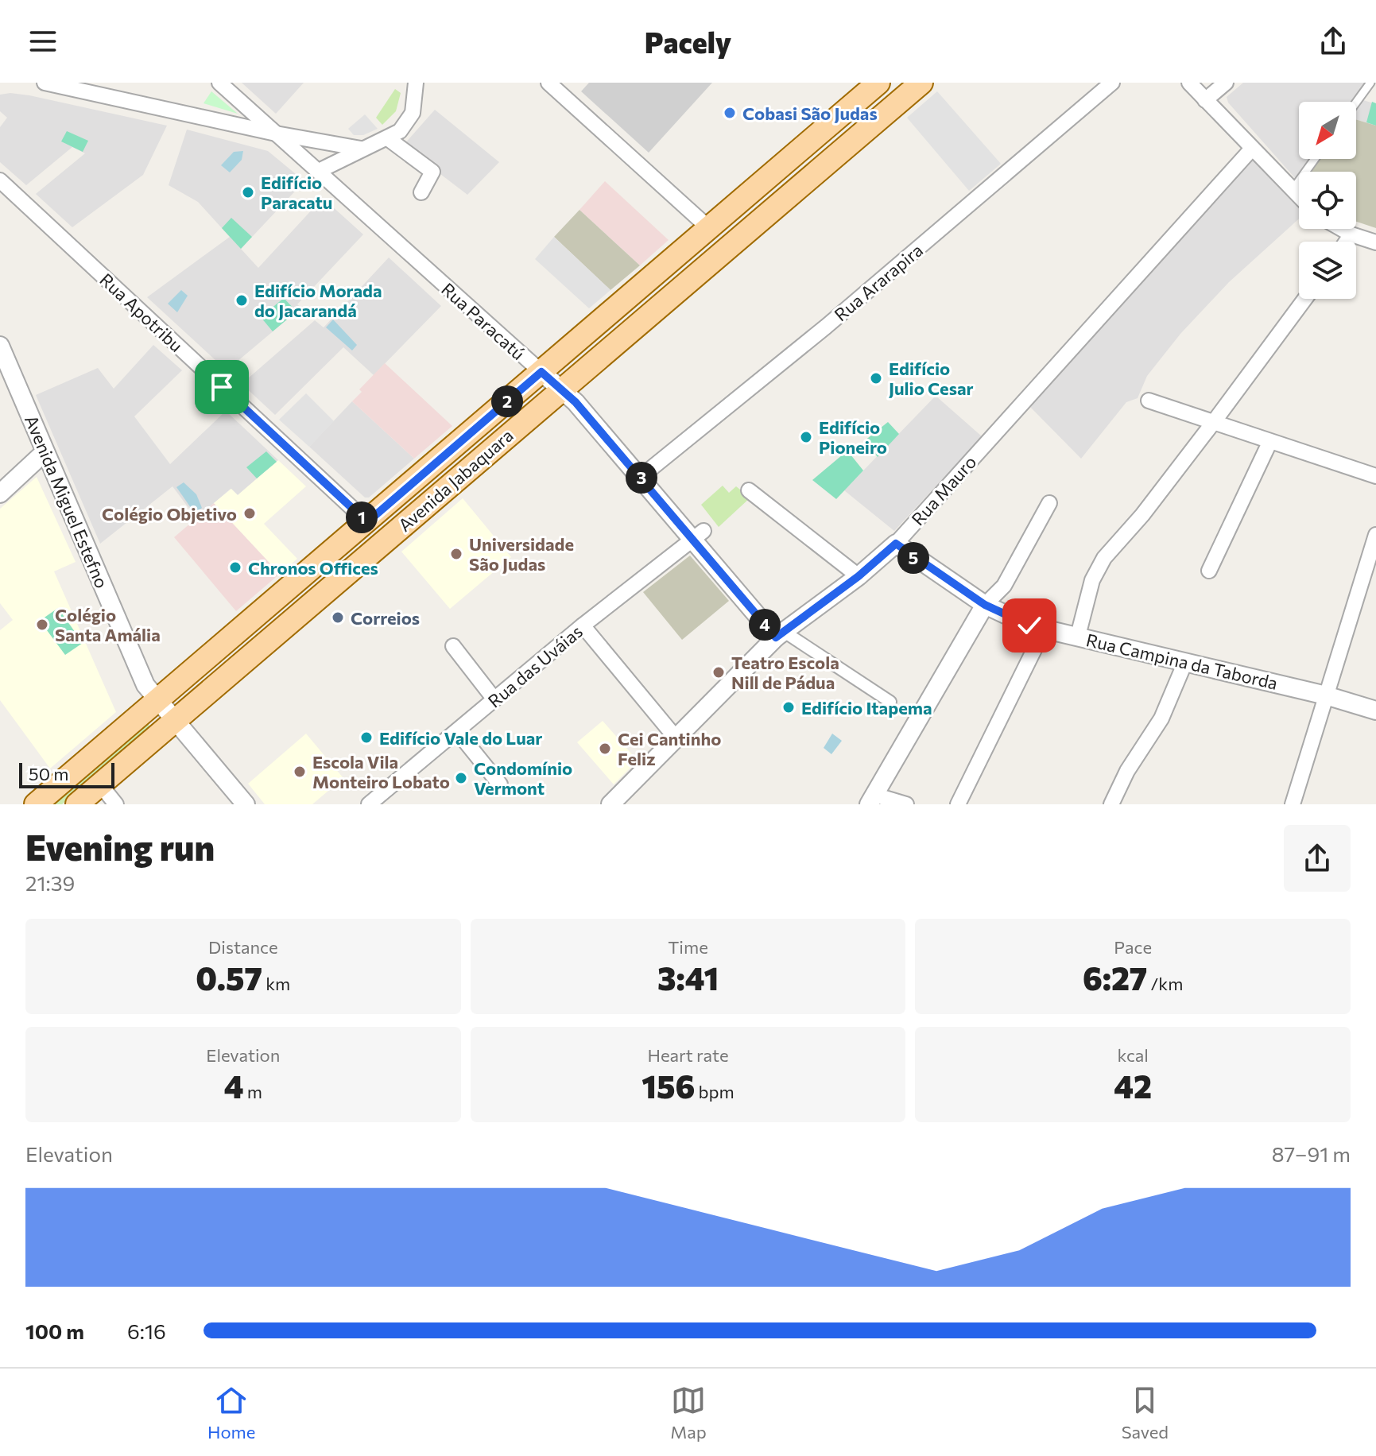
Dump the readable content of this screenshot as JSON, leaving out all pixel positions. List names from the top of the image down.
{
  "streets": {
    "main road": ["Avenida Jabaquara"],
    "street": [
      "Rua Ararapira",
      "Rua Apotribu",
      "Rua Paracatú",
      "Rua Mauro",
      "Avenida Miguel Estefno",
      "Rua Campina da Taborda",
      "Rua das Uváias"
    ]
  },
  "crossings": [
    ["Rua Ararapira", "Rua Paracatú"],
    ["Rua Apotribu", "Avenida Jabaquara"],
    ["Rua Paracatú", "Avenida Jabaquara"],
    ["Rua Paracatú", "Rua Mauro"],
    ["Rua Paracatú", "Rua das Uváias"],
    ["Avenida Jabaquara", "Avenida Miguel Estefno"],
    ["Rua Mauro", "Rua Campina da Taborda"]
  ],
  "places": [
    "Cobasi São Judas",
    "Edifício Paracatu",
    "Edifício Morada do Jacarandá",
    "Edifício Julio Cesar",
    "Edifício Pioneiro",
    "Colégio Objetivo",
    "Universidade São Judas",
    "Chronos Offices",
    "Correios",
    "Colégio Santa Amália",
    "Teatro Escola Nill de Pádua",
    "Edifício Itapema",
    "Edifício Vale do Luar",
    "Cei Cantinho Feliz",
    "Escola Vila Monteiro Lobato",
    "Condomínio Vermont"
  ],
  "scale_bar": "50 m",
  "north": "bottom left",
  "page": {
    "header": "Pacely",
    "pins": [
      "2",
      "3",
      "1",
      "5",
      "4"
    ],
    "scale": "50 m",
    "heading": ["Evening run", "21:39"],
    "stats": [
      ["Distance", "0.57 km"],
      ["Time", "3:41"],
      ["Pace", "6:27 /km"],
      ["Elevation", "4 m"],
      ["Heart rate", "156 bpm"],
      ["kcal", "42"]
    ],
    "chart": ["Elevation", "87–91 m"],
    "list": [
      {
        "name": "100 m",
        "note": "6:16"
      }
    ],
    "tabs": ["Home", "Map", "Saved"]
  }
}
